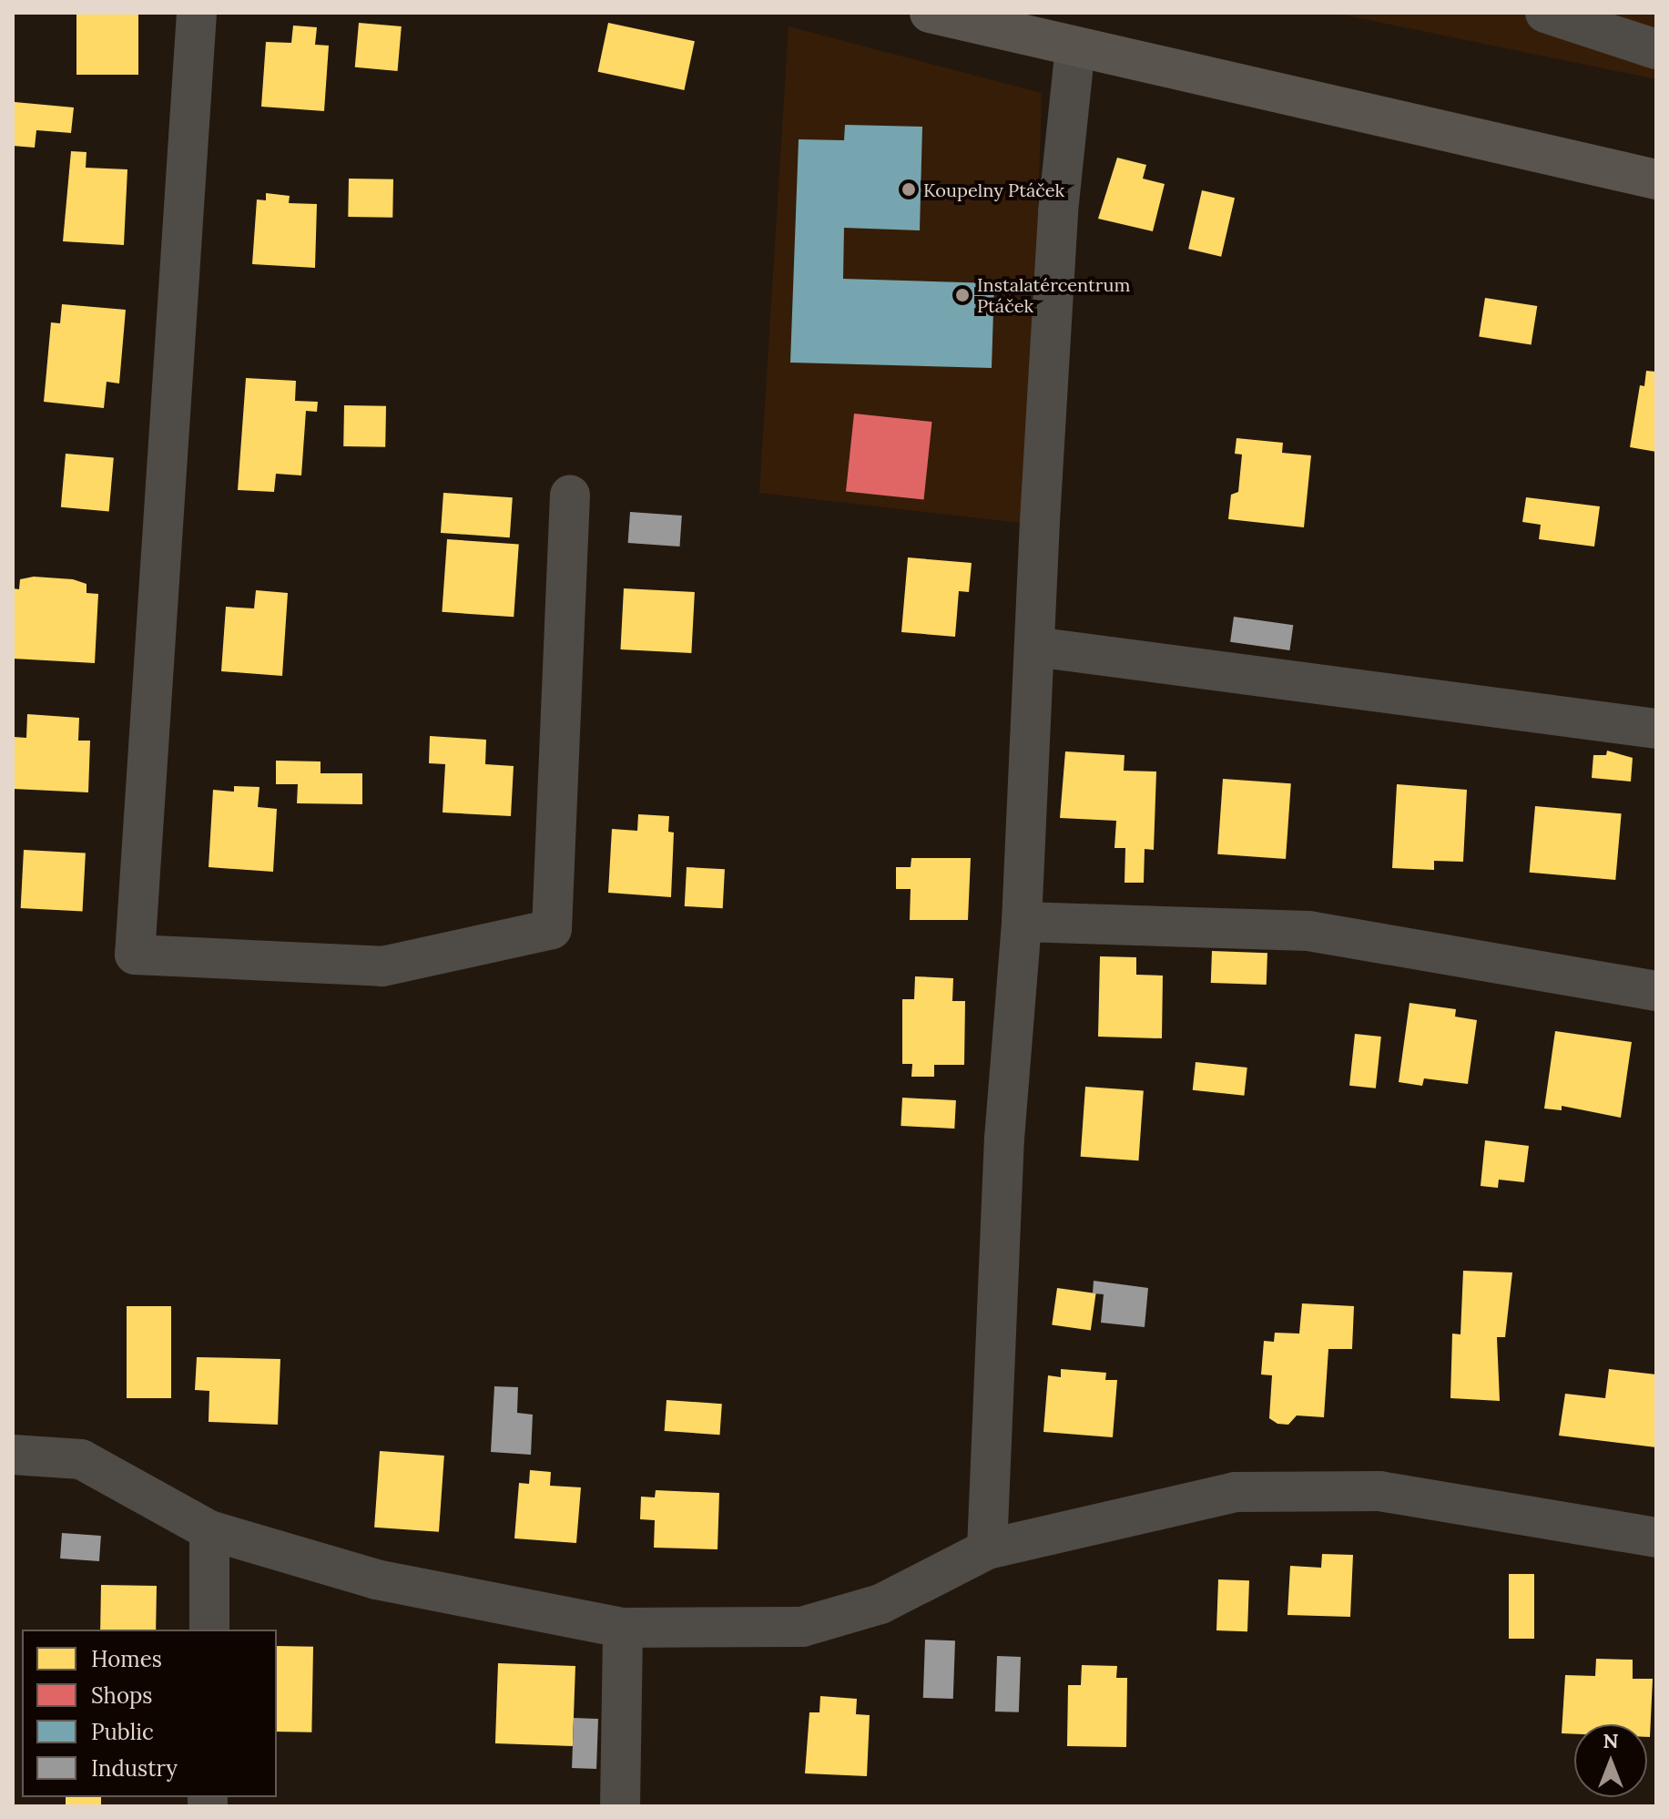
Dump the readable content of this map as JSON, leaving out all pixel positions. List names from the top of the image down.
{
  "places": ["Koupelny Ptáček", "Instalatércentrum Ptáček"],
  "legend": [
    "Homes",
    "Shops",
    "Public",
    "Industry"
  ],
  "north": "top"
}
